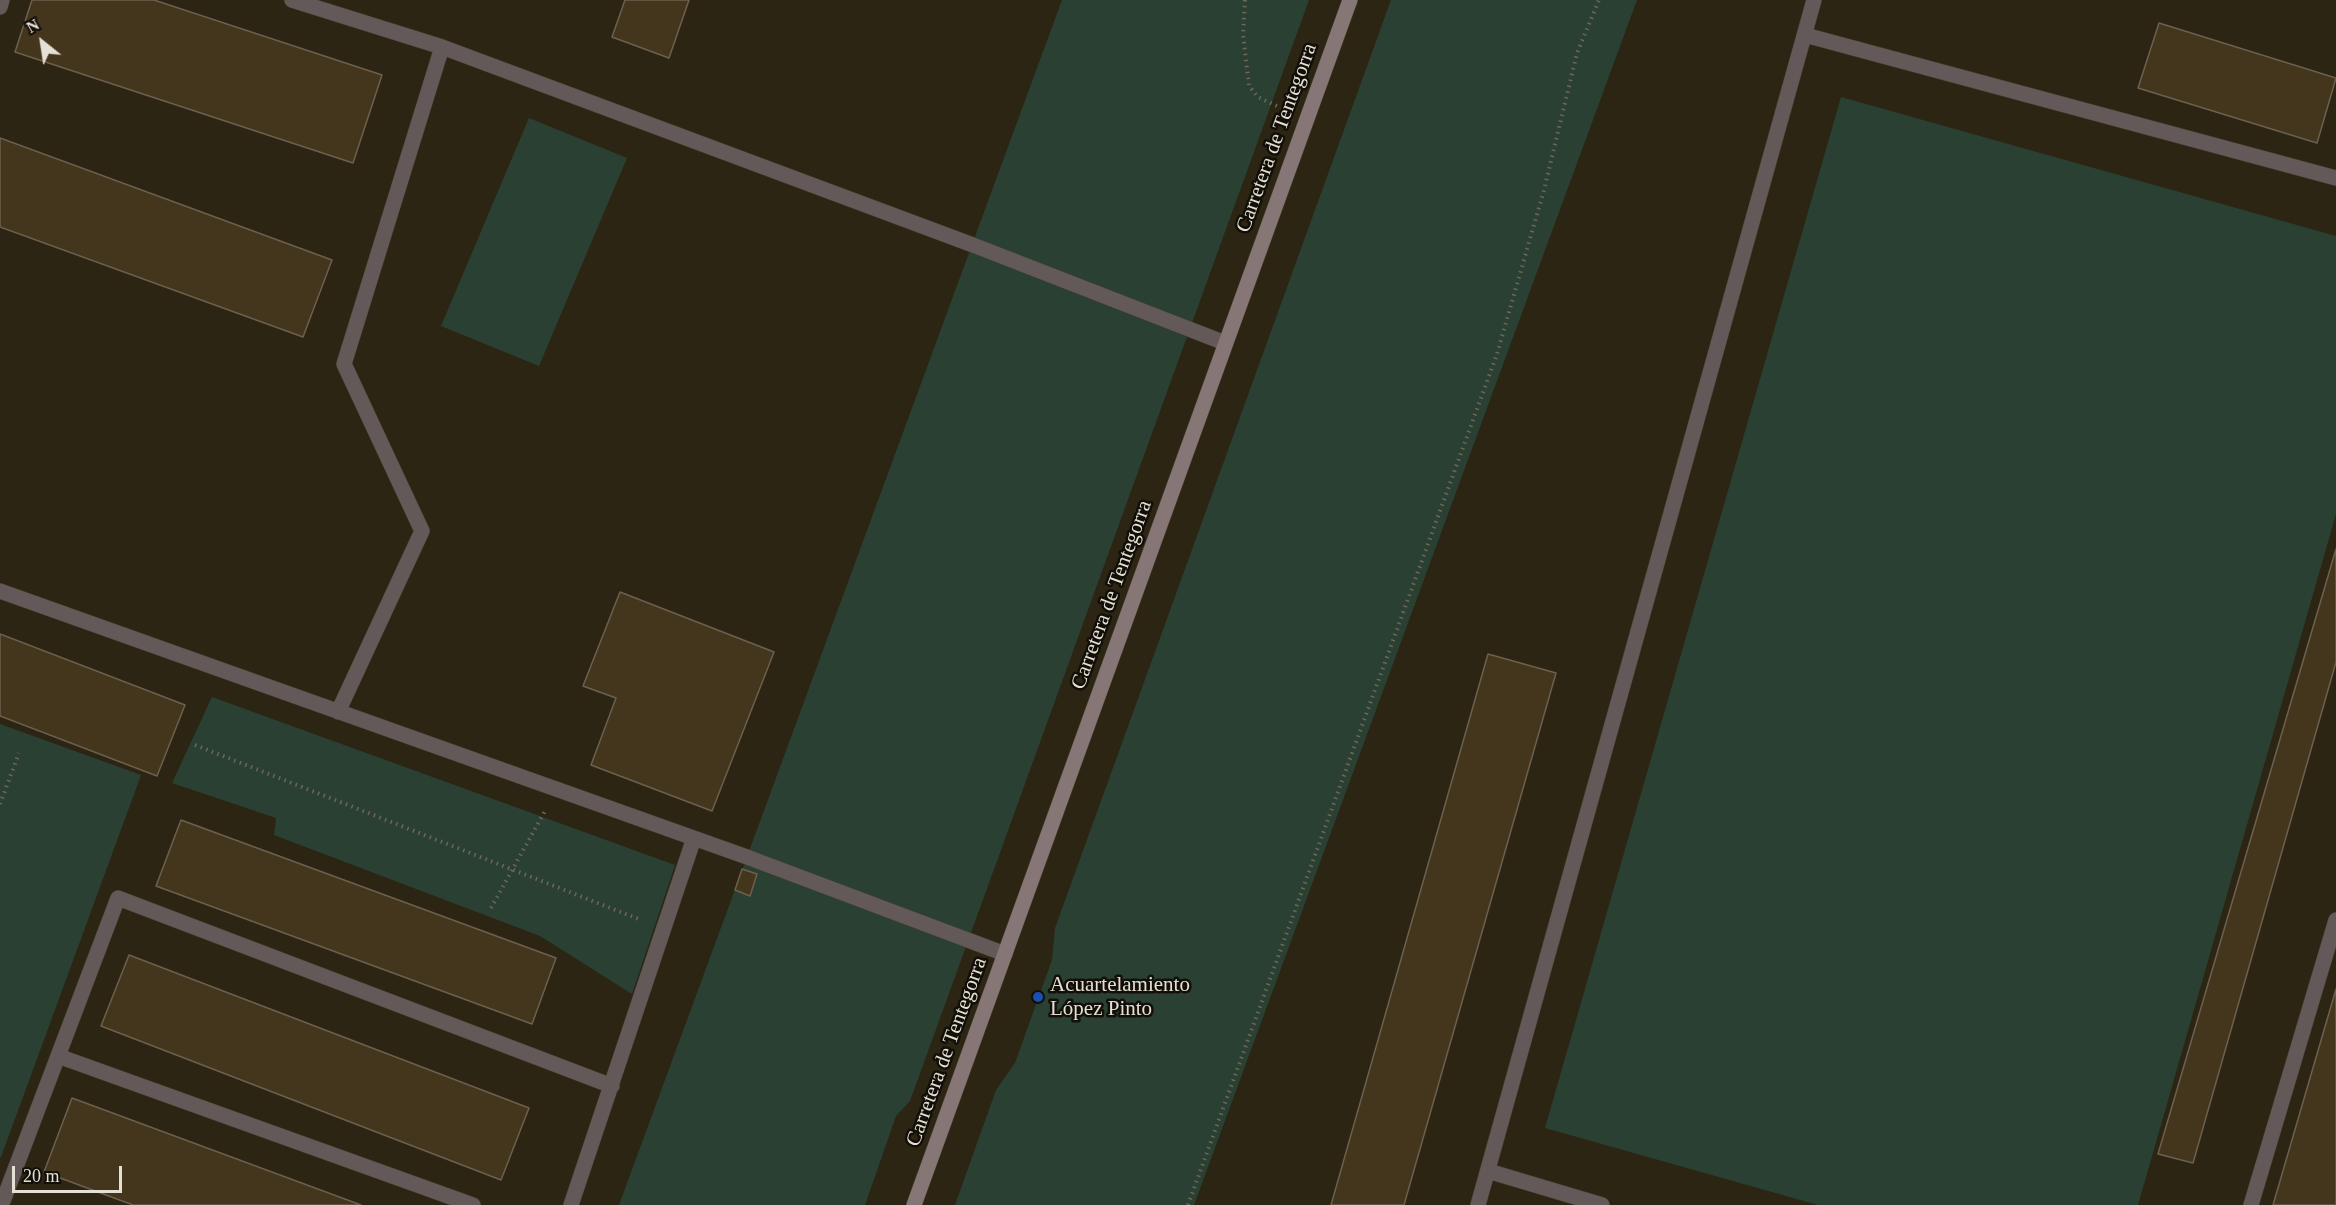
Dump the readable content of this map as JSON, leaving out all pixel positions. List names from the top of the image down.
{
  "streets": {
    "main road": ["Carretera de Tentegorra"]
  },
  "places": ["Acuartelamiento López Pinto"],
  "scale_bar": "20 m",
  "north": "top left"
}
